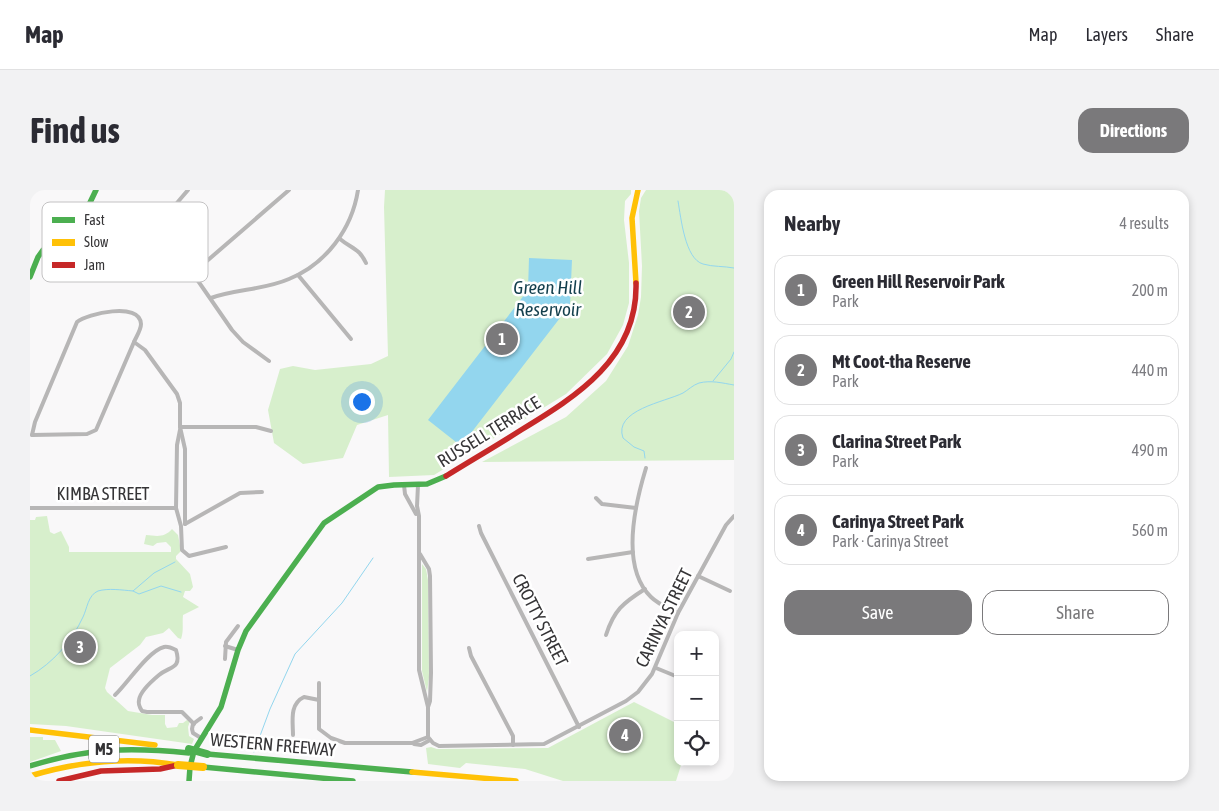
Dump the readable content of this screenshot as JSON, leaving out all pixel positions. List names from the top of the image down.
{
  "streets": {
    "main road": ["RUSSELL TERRACE", "WESTERN FREEWAY", "M5"],
    "street": ["KIMBA STREET", "CARINYA STREET", "CROTTY STREET"]
  },
  "crossings": [
    ["CARINYA STREET", "CROTTY STREET"]
  ],
  "water": ["Green Hill Reservoir"],
  "legend": ["Fast", "Slow", "Jam"],
  "page": {
    "header": "Map",
    "nav": ["Map", "Layers", "Share"],
    "buttons": [
      "Directions",
      ["Save", "Share"]
    ],
    "title": "Find us",
    "heading": ["Nearby", "4 results"],
    "list": [
      {
        "mark": "1",
        "name": "Green Hill Reservoir Park",
        "note": "Park",
        "value": "200 m"
      },
      {
        "mark": "2",
        "name": "Mt Coot-tha Reserve",
        "note": "Park",
        "value": "440 m"
      },
      {
        "mark": "3",
        "name": "Clarina Street Park",
        "note": "Park",
        "value": "490 m"
      },
      {
        "mark": "4",
        "name": "Carinya Street Park",
        "note": "Park · Carinya Street",
        "value": "560 m"
      }
    ],
    "pins": [
      "2",
      "1",
      "3",
      "4"
    ],
    "map_buttons": ["+", "−"]
  }
}
